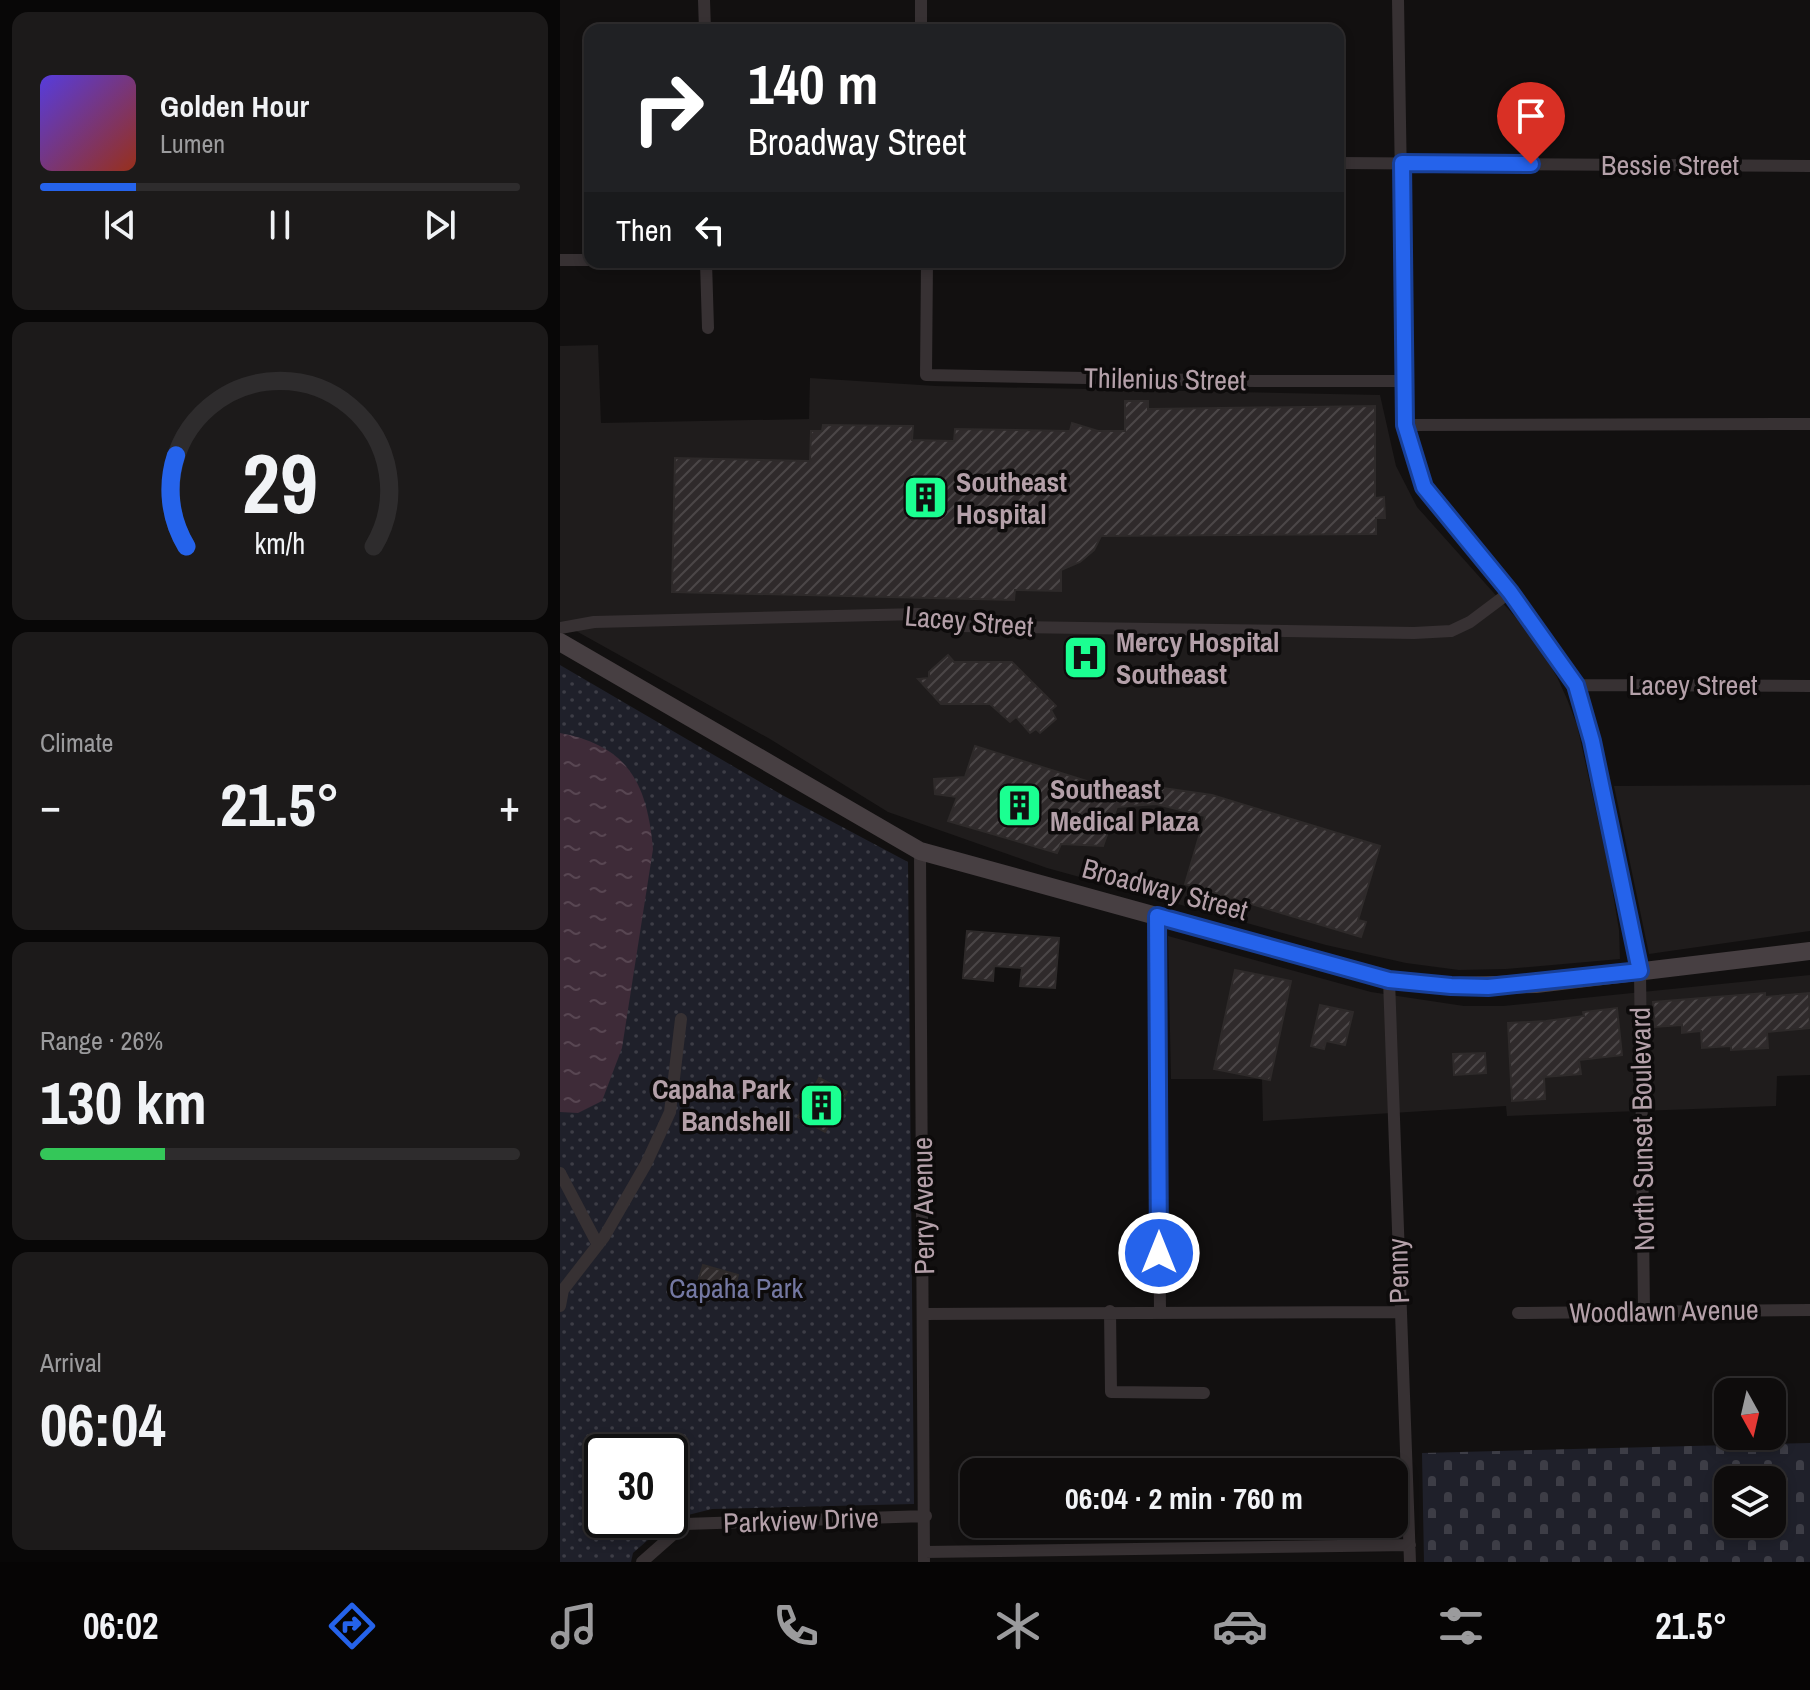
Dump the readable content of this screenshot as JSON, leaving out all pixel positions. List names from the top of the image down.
{
  "streets": {
    "main road": ["Broadway Street"],
    "street": [
      "Bessie Street",
      "Thilenius Street",
      "Lacey Street",
      "North Sunset Boulevard",
      "Perry Avenue",
      "Penny",
      "Woodlawn Avenue",
      "Parkview Drive"
    ]
  },
  "crossings": [
    ["Bessie Street", "North Sunset Boulevard"],
    ["Thilenius Street", "North Sunset Boulevard"],
    ["Lacey Street", "North Sunset Boulevard"],
    ["Broadway Street", "North Sunset Boulevard"],
    ["Broadway Street", "Perry Avenue"],
    ["Broadway Street", "Penny"],
    ["North Sunset Boulevard", "Woodlawn Avenue"],
    ["Perry Avenue", "Parkview Drive"]
  ],
  "parks": ["Capaha Park"],
  "places": {
    "building": ["Southeast Hospital", "Southeast Medical Plaza", "Capaha Park Bandshell"],
    "hospital": ["Mercy Hospital Southeast"]
  },
  "north": "bottom",
  "page": {
    "turn": ["140 m", "Broadway Street"],
    "song": ["Golden Hour", "Lumen"],
    "then": "Then",
    "tile": [
      "Climate",
      ["Range · 26%", "130 km"],
      ["Arrival", "06:04"]
    ],
    "heat": ["−", "21.5°", "+"],
    "limit": "30",
    "trip": "06:04 · 2 min · 760 m",
    "tabs": ["06:02", "21.5°"],
    "gauge": ["29", "km/h"]
  }
}
